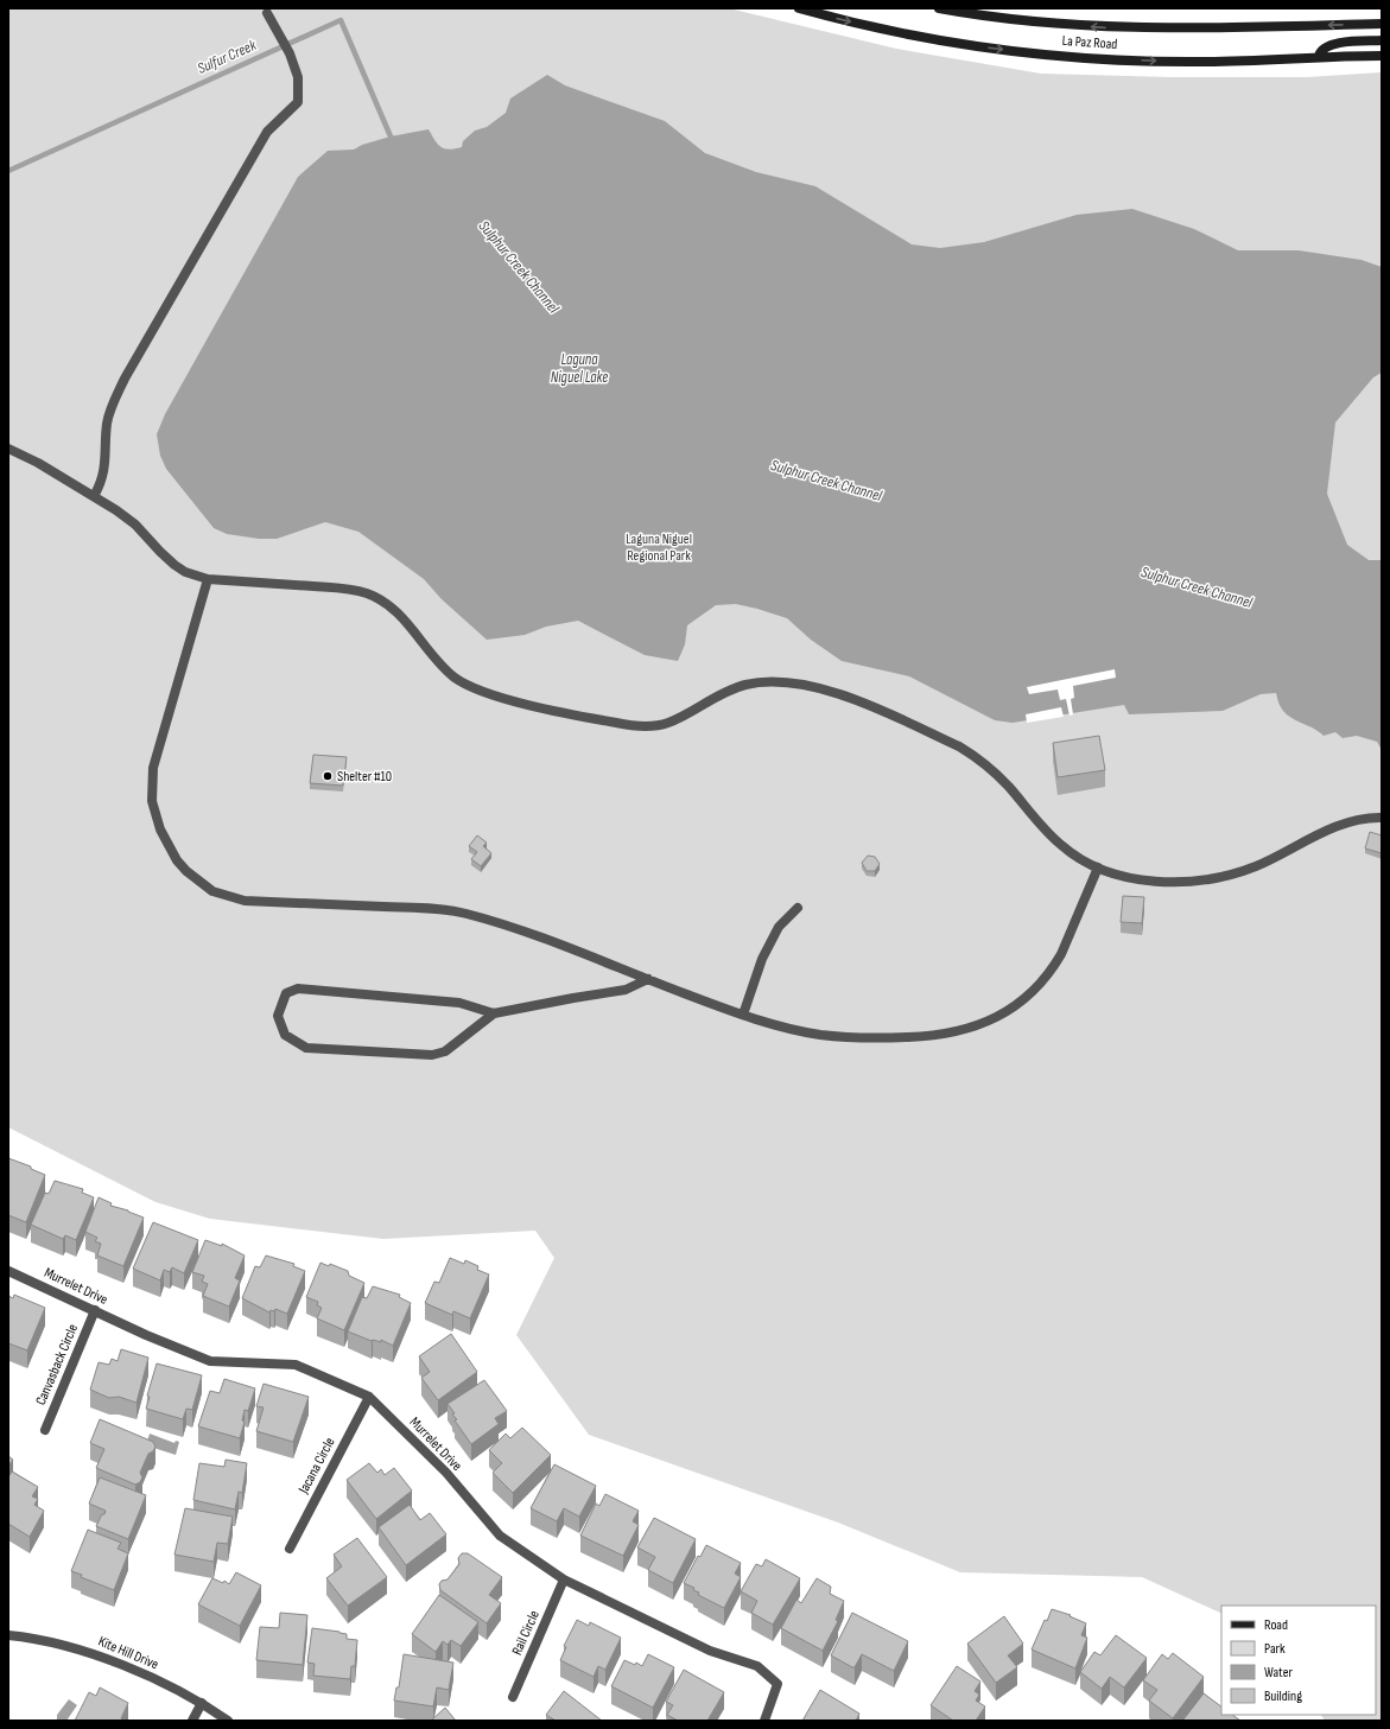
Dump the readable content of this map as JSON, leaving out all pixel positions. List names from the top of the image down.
{
  "streets": {
    "main road": ["La Paz Road"],
    "street": [
      "Murrelet Drive",
      "Canvasback Circle",
      "Jacana Circle",
      "Rail Circle",
      "Kite Hill Drive"
    ]
  },
  "crossings": [
    ["Murrelet Drive", "Canvasback Circle"],
    ["Murrelet Drive", "Jacana Circle"],
    ["Murrelet Drive", "Rail Circle"]
  ],
  "water": ["Sulfur Creek", "Sulphur Creek Channel", "Laguna Niguel Lake"],
  "parks": ["Laguna Niguel Regional Park"],
  "places": ["Shelter #10"],
  "legend": [
    "Road",
    "Park",
    "Water",
    "Building"
  ]
}
